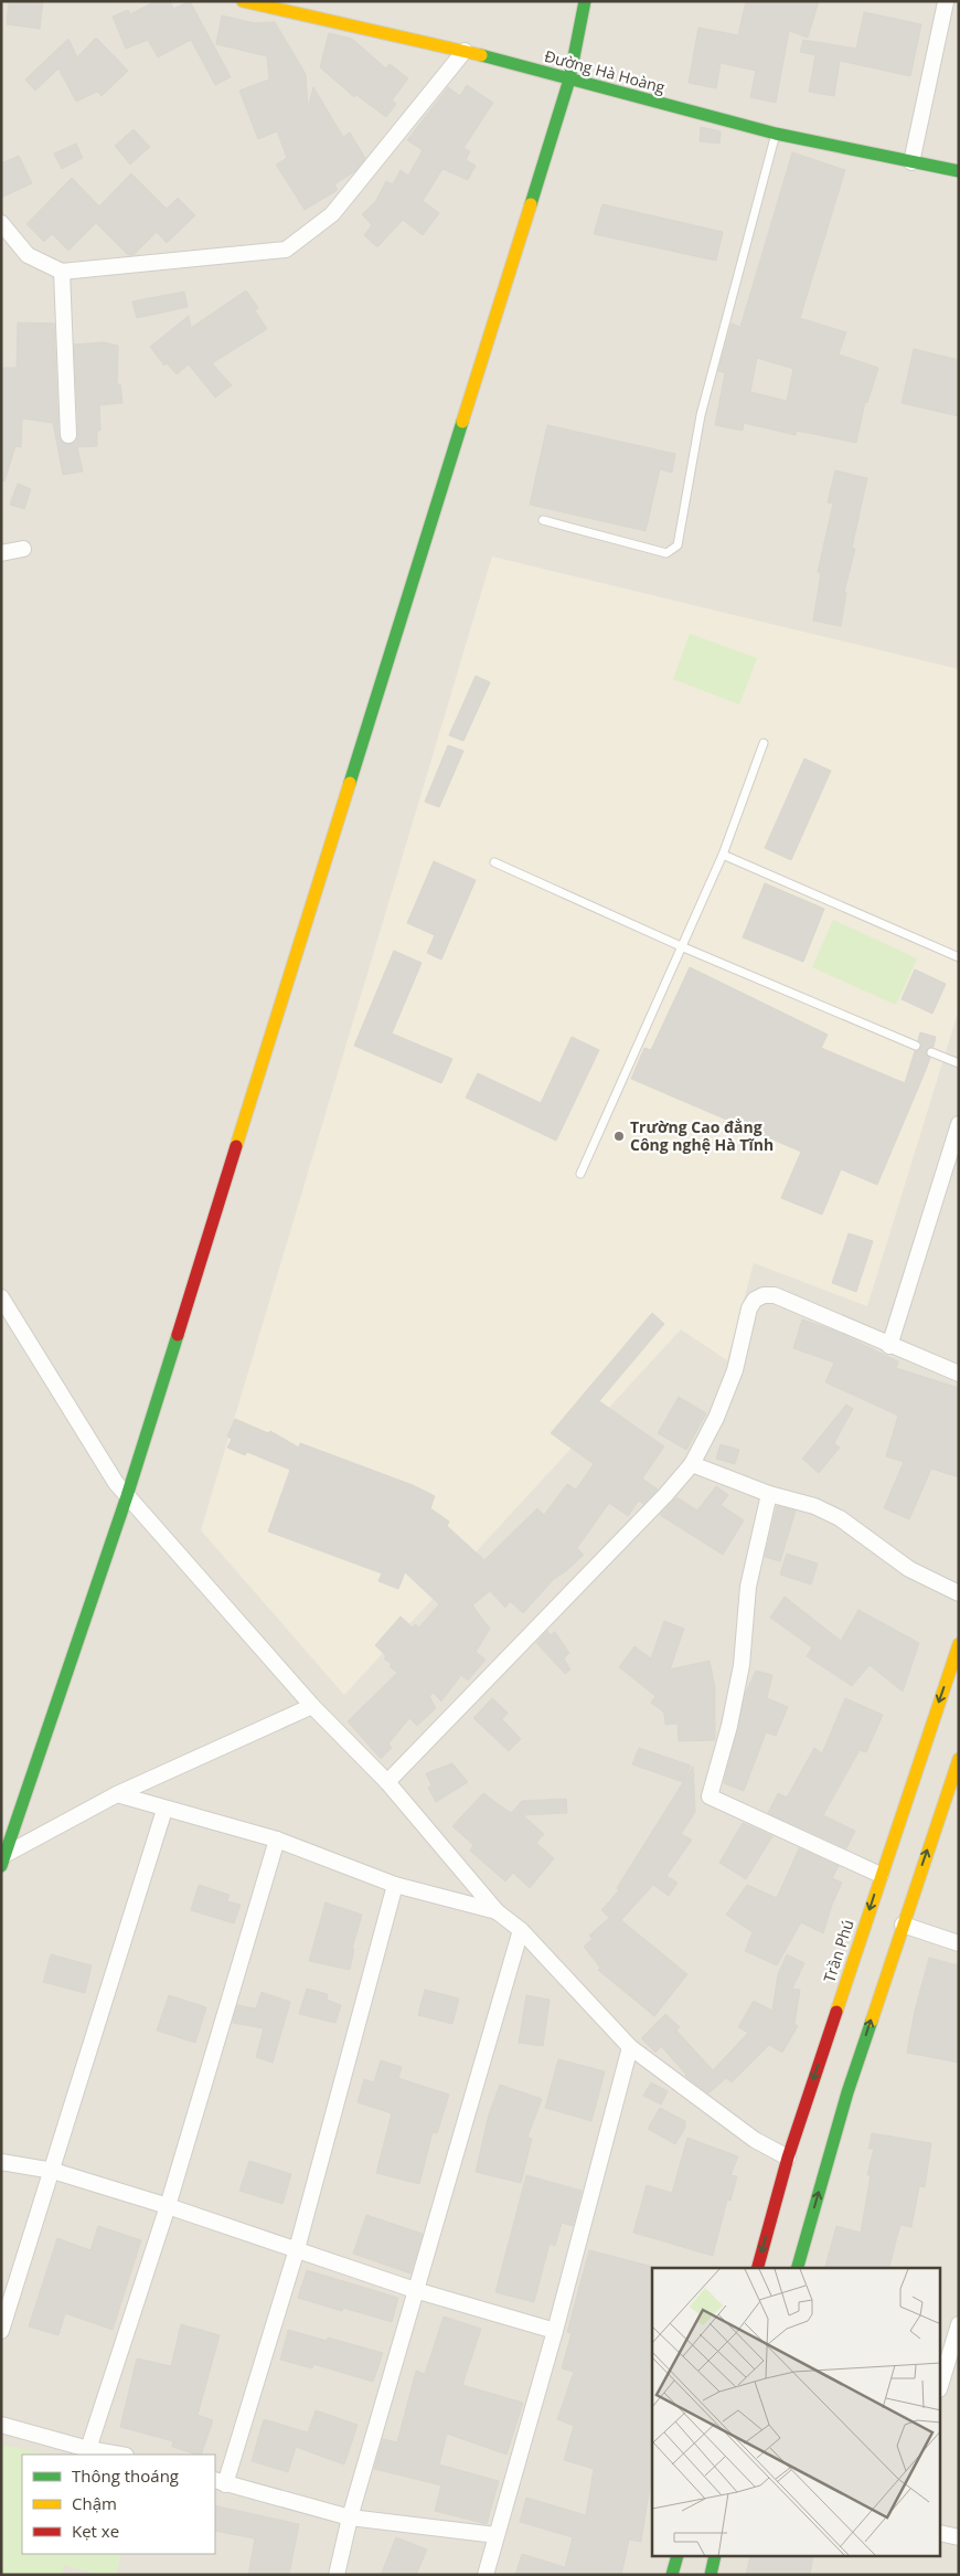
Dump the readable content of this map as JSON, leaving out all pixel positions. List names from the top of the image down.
{
  "streets": {
    "street": ["Đường Hà Hoàng", "Trần Phú"]
  },
  "places": ["Trường Cao đẳng Công nghệ Hà Tĩnh"],
  "legend": ["Thông thoáng", "Chậm", "Kẹt xe"]
}
